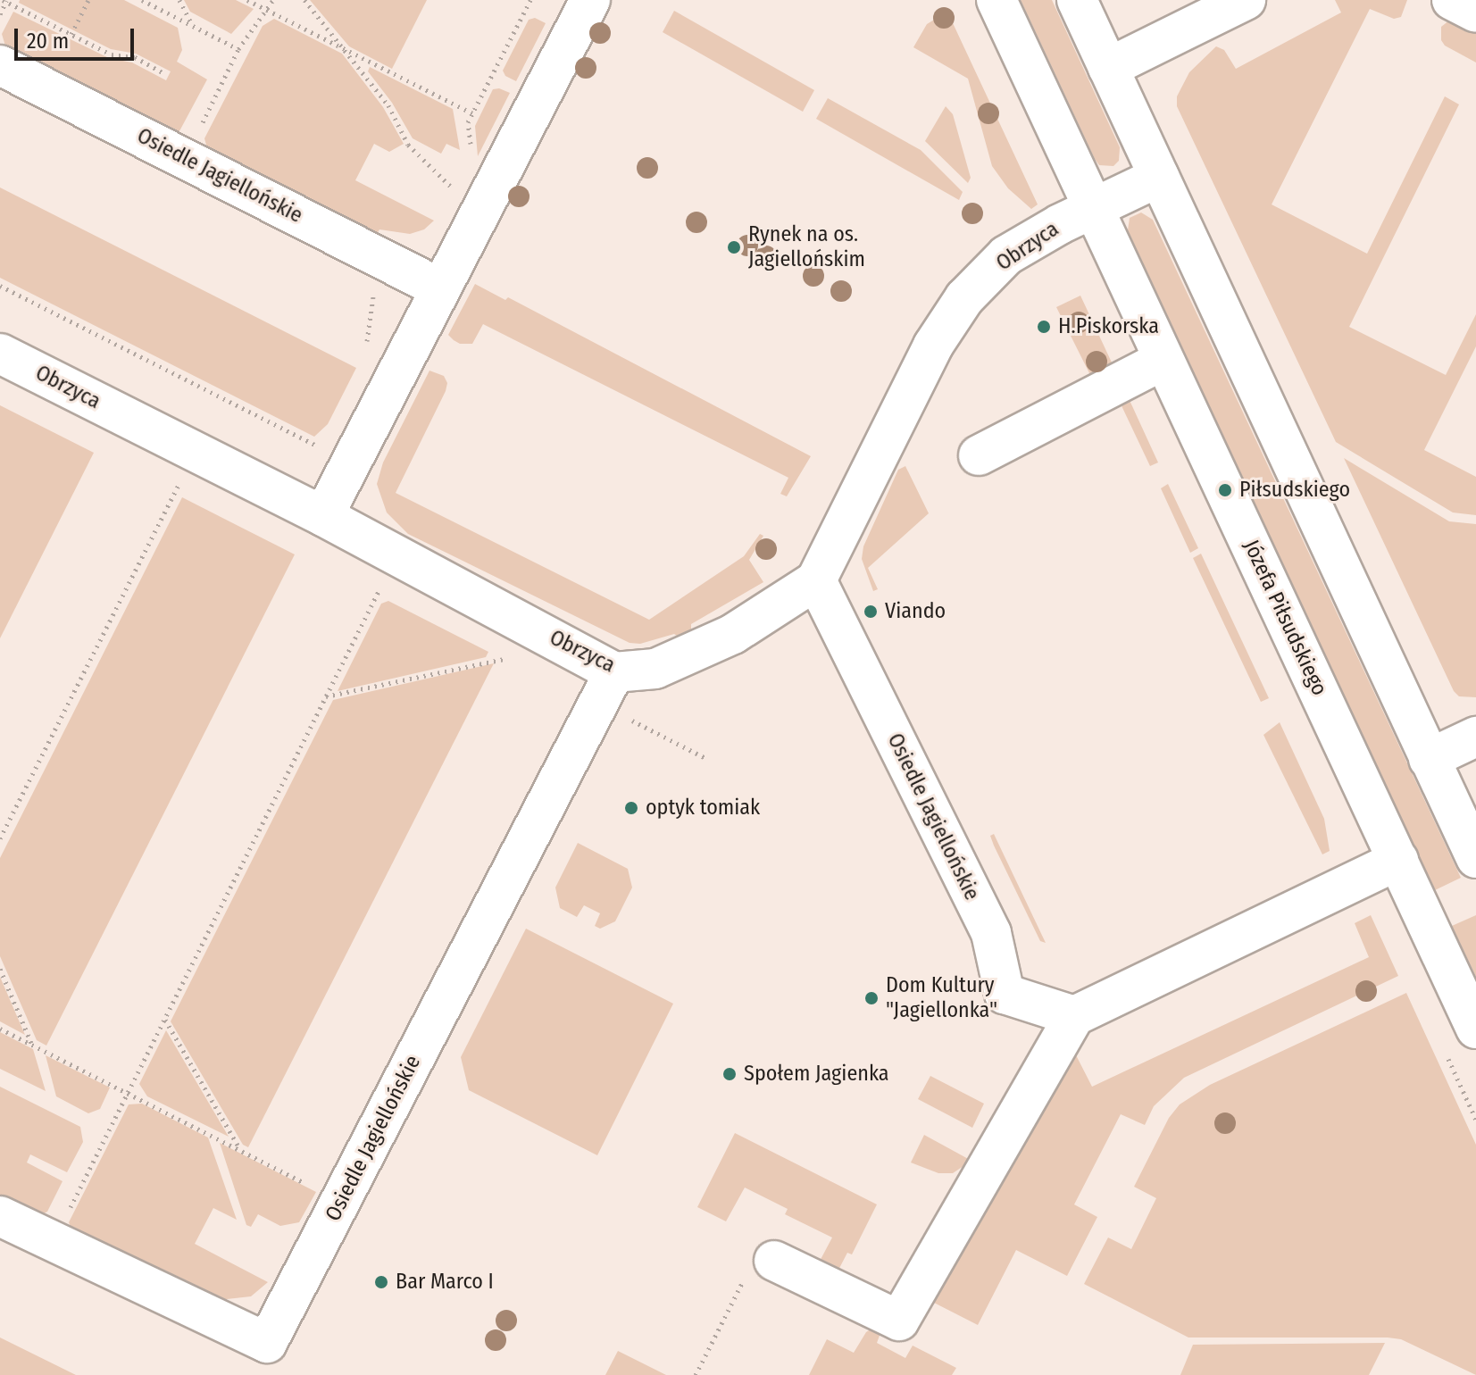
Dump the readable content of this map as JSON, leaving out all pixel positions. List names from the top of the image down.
{
  "streets": {
    "street": ["Osiedle Jagiellońskie", "Obrzyca", "Józefa Piłsudskiego"]
  },
  "crossings": [
    ["Osiedle Jagiellońskie", "Obrzyca"],
    ["Obrzyca", "Józefa Piłsudskiego"]
  ],
  "places": [
    "Rynek na os. Jagiellońskim",
    "H.Piskorska",
    "Piłsudskiego",
    "Viando",
    "optyk tomiak",
    "Dom Kultury \"Jagiellonka\"",
    "Społem Jagienka",
    "Bar Marco I"
  ],
  "scale_bar": "20 m"
}
